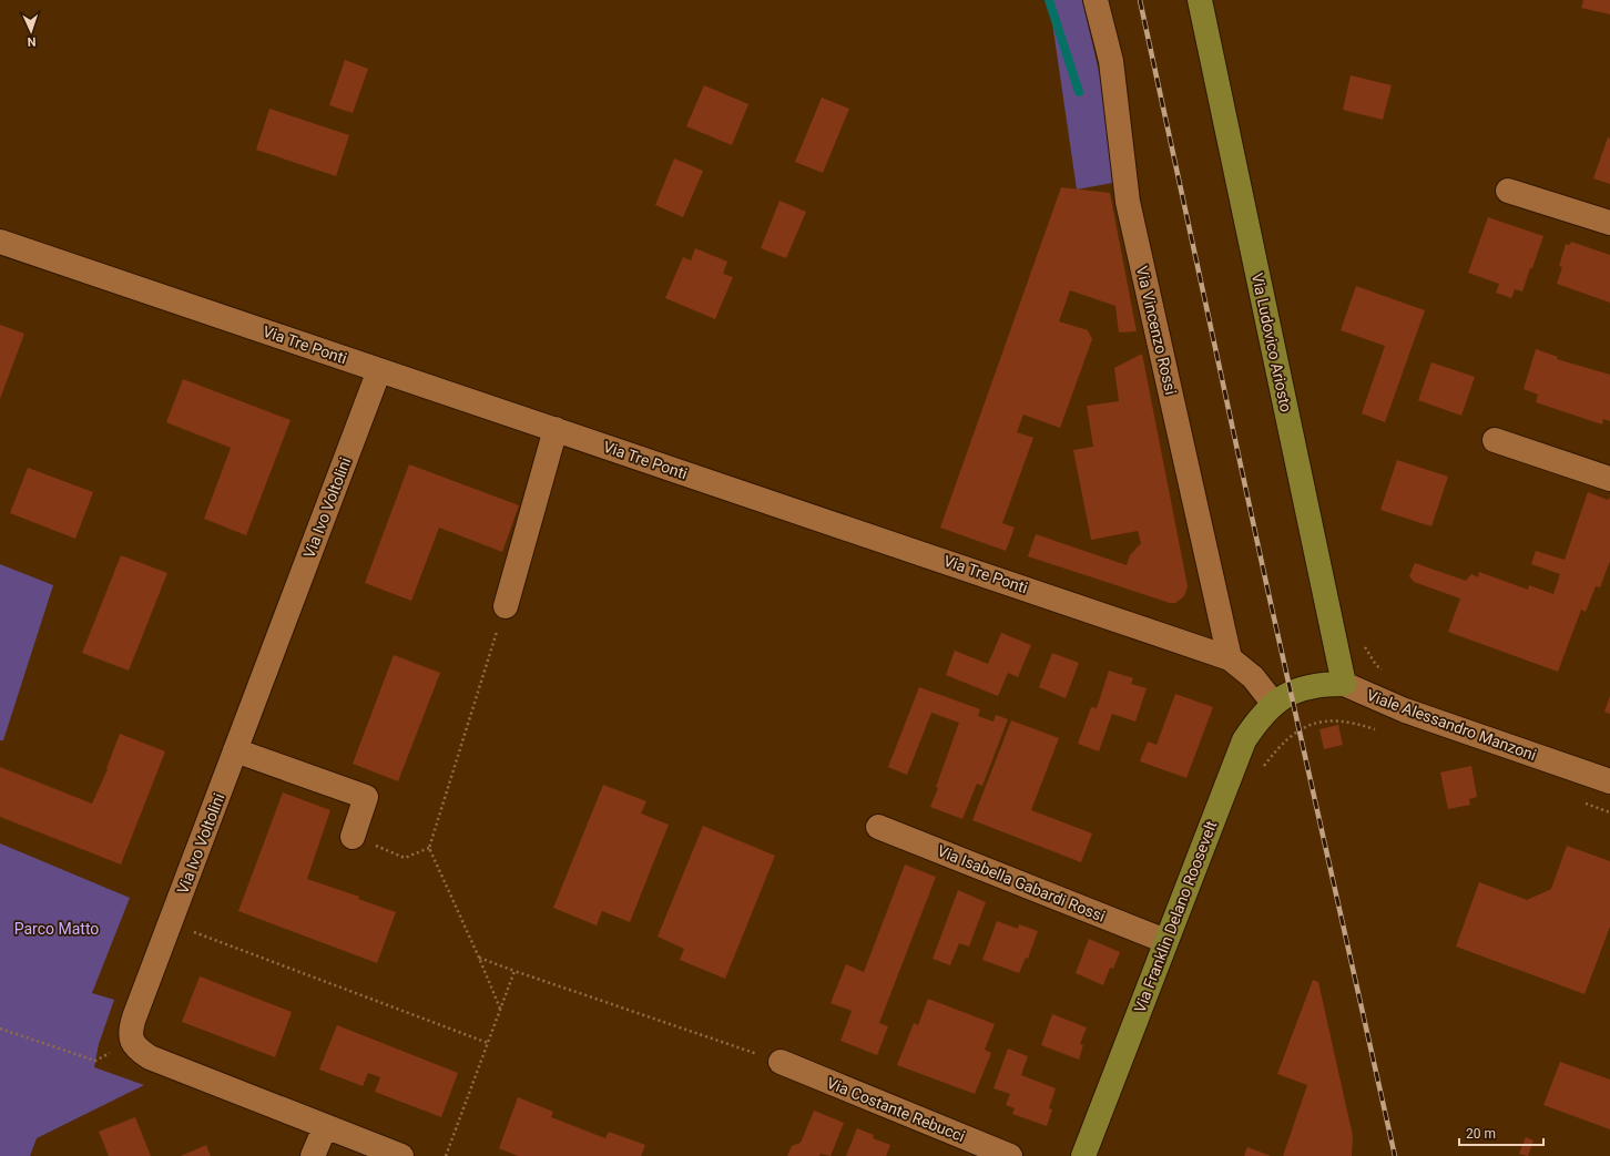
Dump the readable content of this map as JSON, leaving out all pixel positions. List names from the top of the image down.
{
  "streets": {
    "main road": ["Via Ludovico Ariosto", "Viale Alessandro Manzoni", "Via Franklin Delano Roosevelt"],
    "street": [
      "Via Vincenzo Rossi",
      "Via Tre Ponti",
      "Via Ivo Voltolini",
      "Via Isabella Gabardi Rossi",
      "Via Costante Rebucci"
    ]
  },
  "crossings": [
    ["Via Vincenzo Rossi", "Via Tre Ponti"],
    ["Via Ludovico Ariosto", "Viale Alessandro Manzoni"],
    ["Via Tre Ponti", "Via Ivo Voltolini"],
    ["Via Tre Ponti", "Viale Alessandro Manzoni"],
    ["Via Tre Ponti", "Via Franklin Delano Roosevelt"],
    ["Viale Alessandro Manzoni", "Via Franklin Delano Roosevelt"],
    ["Via Isabella Gabardi Rossi", "Via Franklin Delano Roosevelt"]
  ],
  "parks": ["Parco Matto"],
  "scale_bar": "20 m",
  "north": "bottom"
}
